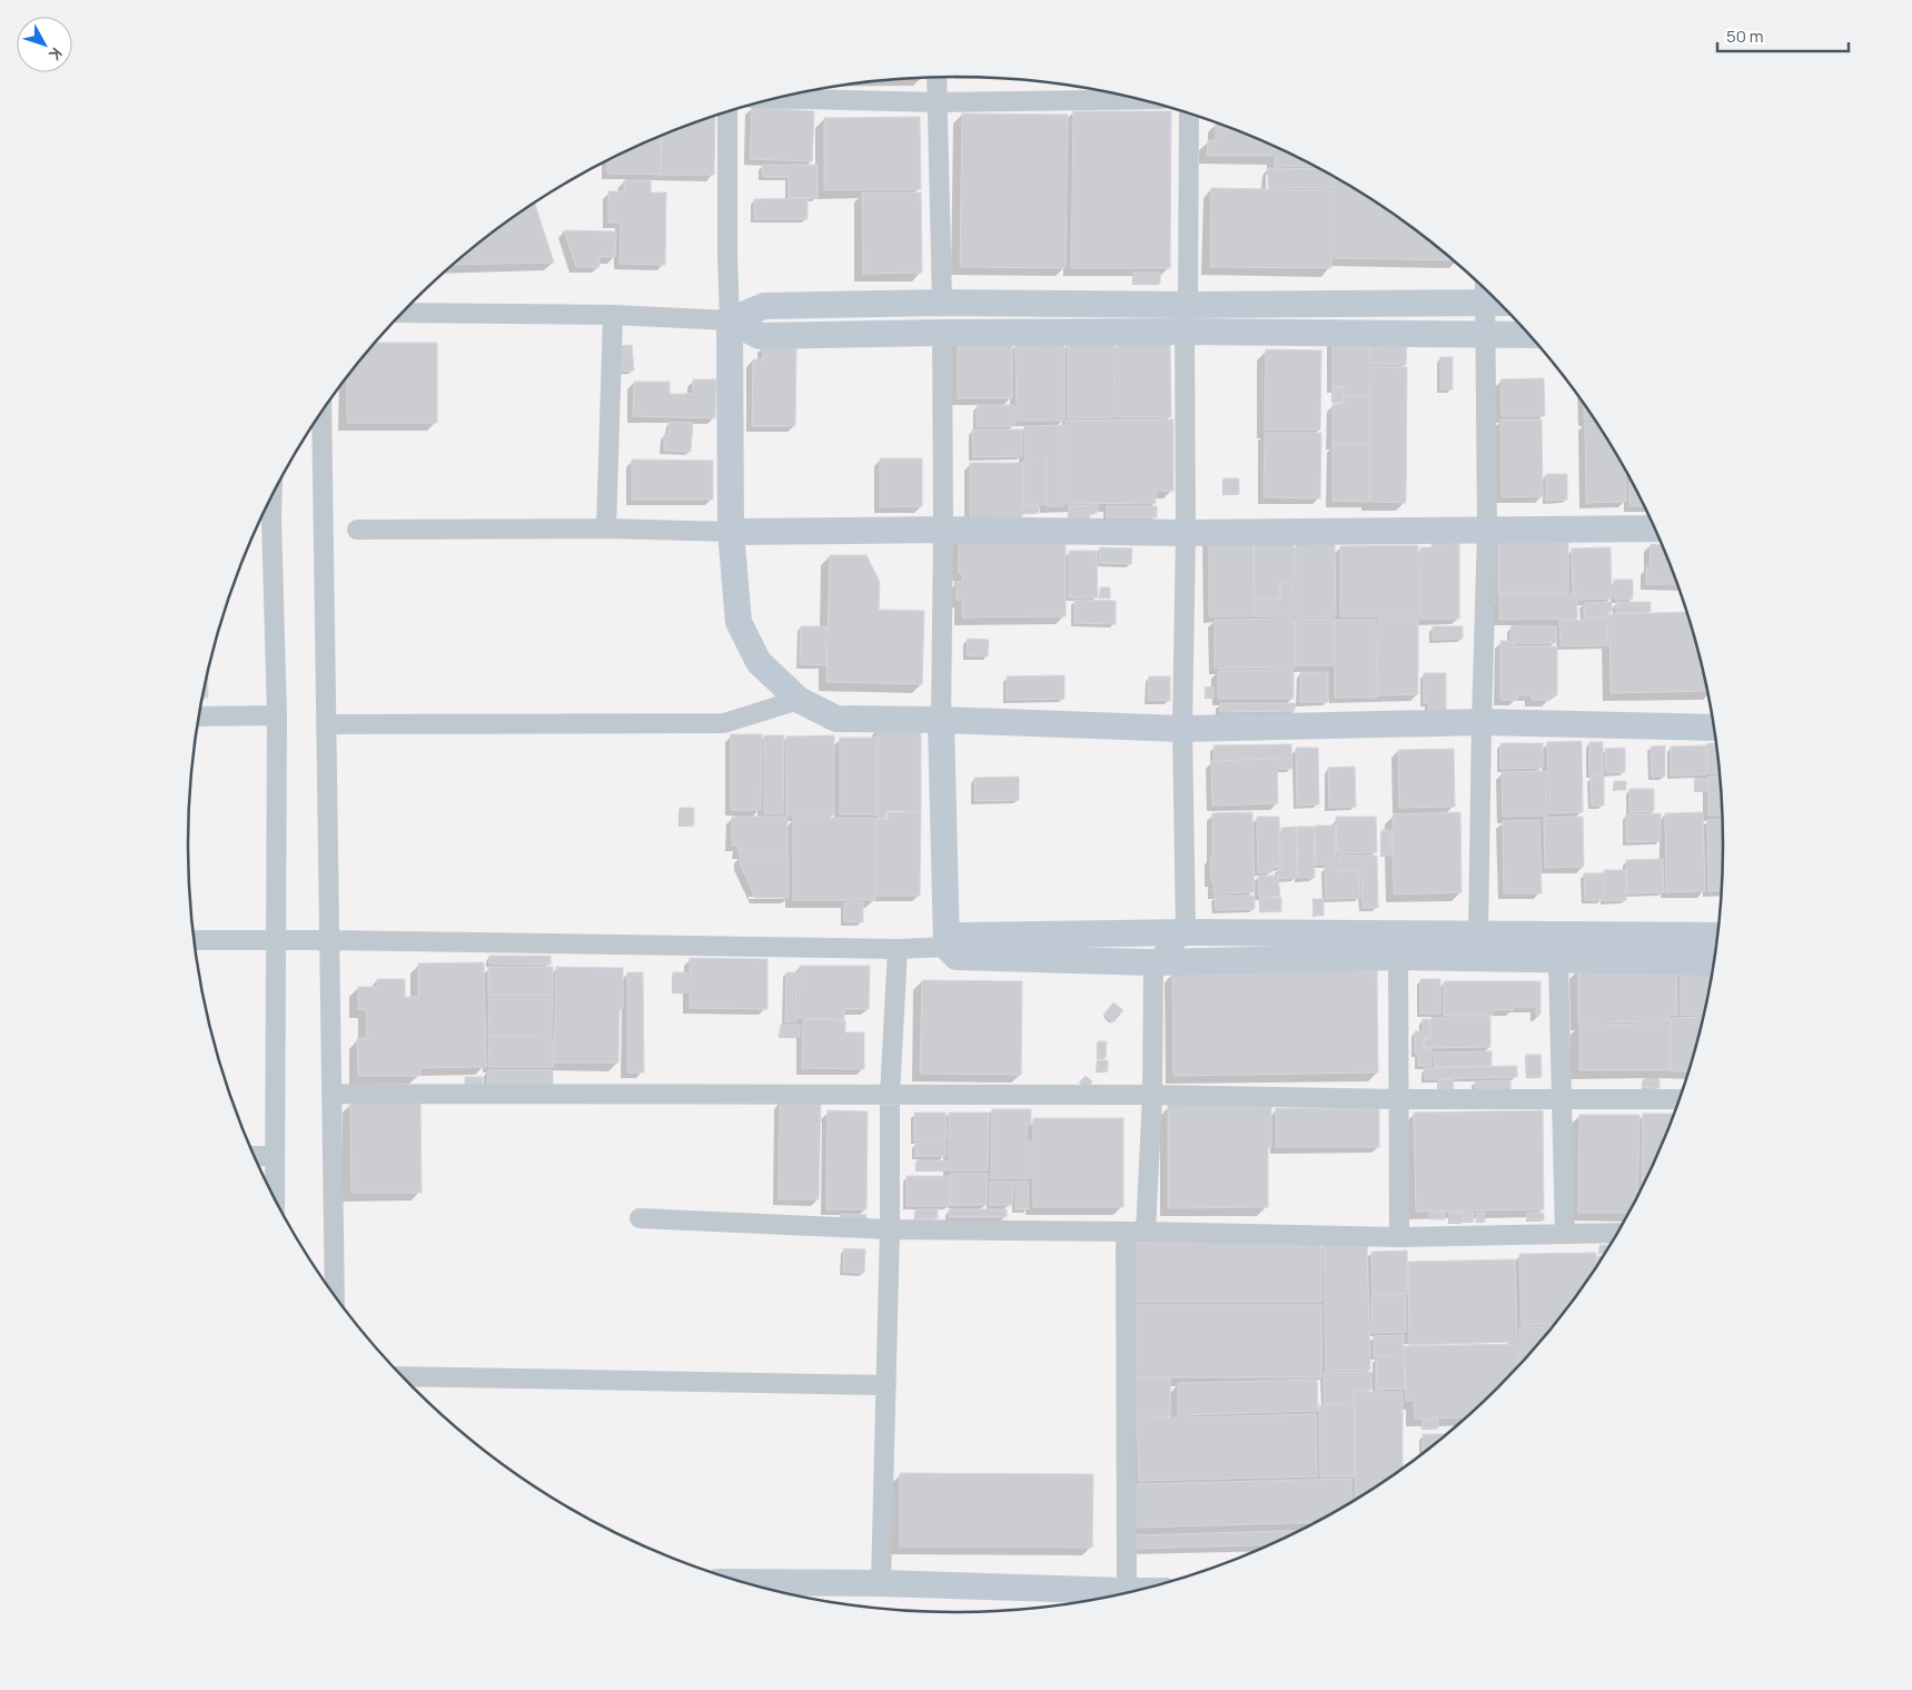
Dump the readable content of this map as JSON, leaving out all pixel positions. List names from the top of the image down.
{
  "scale_bar": "50 m",
  "north": "bottom right"
}
